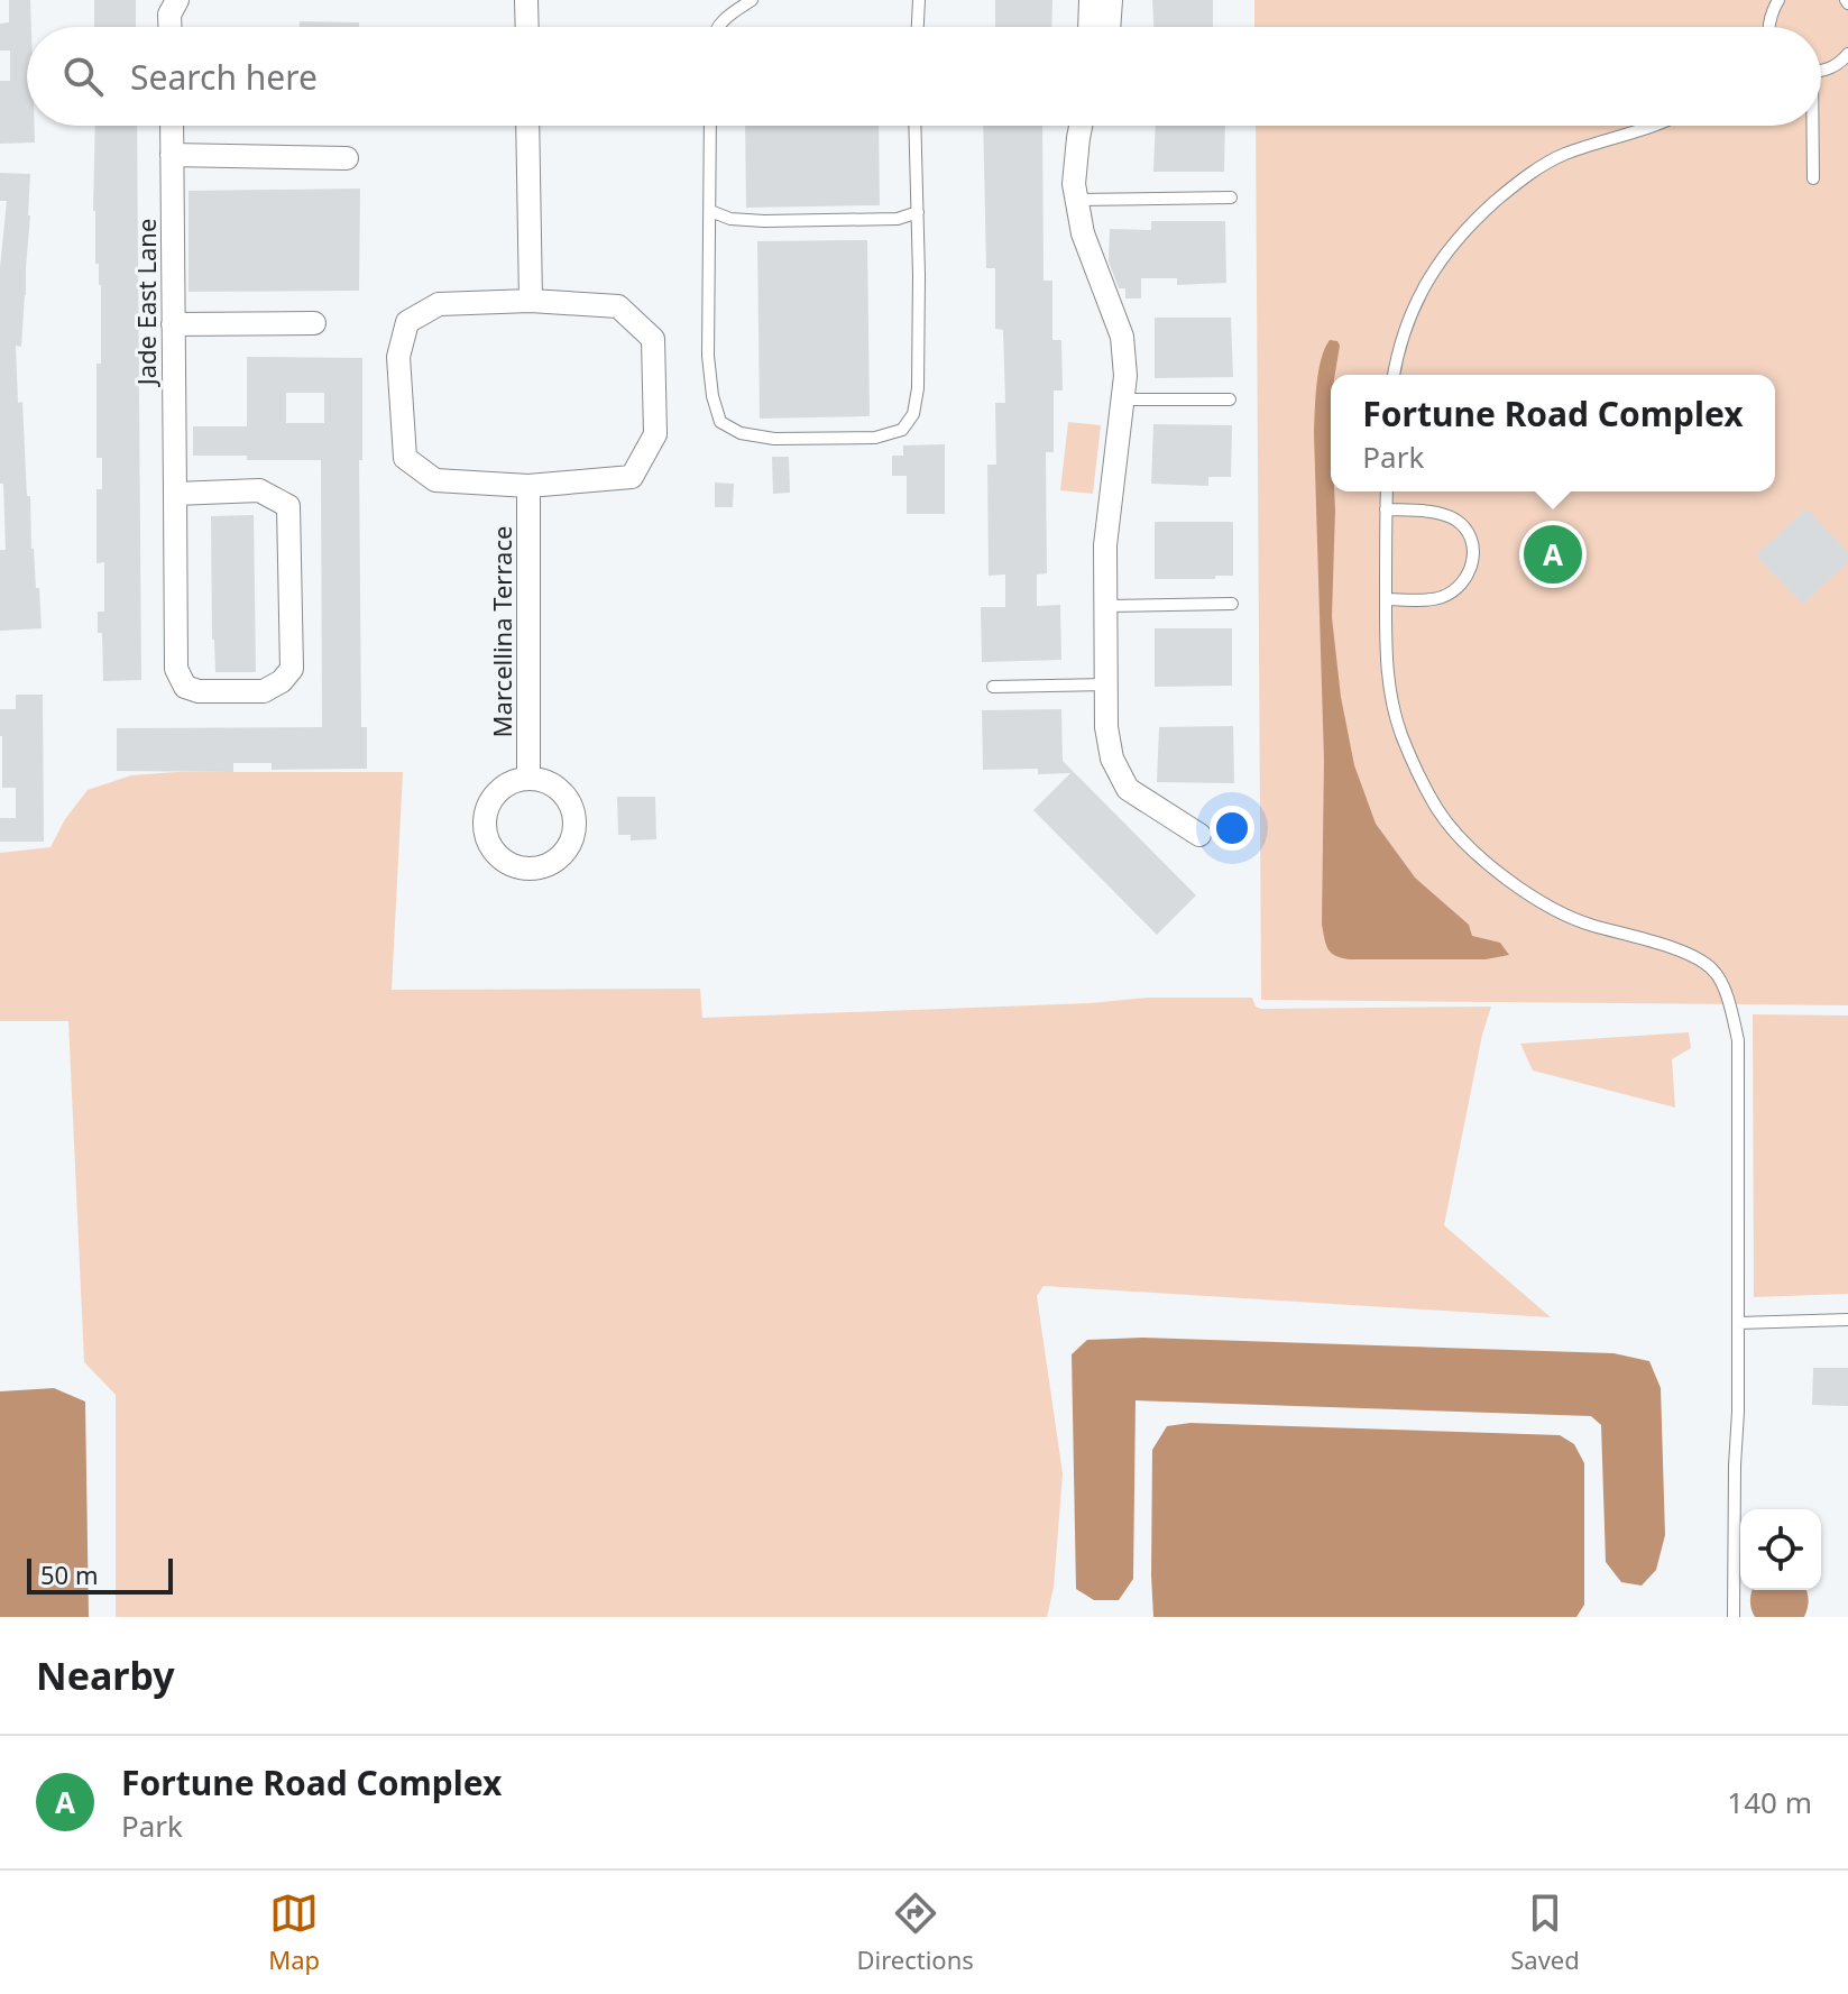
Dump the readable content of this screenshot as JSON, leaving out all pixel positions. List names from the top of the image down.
{
  "streets": {
    "street": ["Jade East Lane", "Marcellina Terrace"]
  },
  "scale_bar": "50 m",
  "page": {
    "search": "Search here",
    "popup": ["Fortune Road Complex", "Park"],
    "pins": "A",
    "scale": "50 m",
    "heading": "Nearby",
    "list": [
      {
        "mark": "A",
        "name": "Fortune Road Complex",
        "note": "Park",
        "value": "140 m"
      }
    ],
    "nav": ["Map", "Directions", "Saved"]
  }
}
